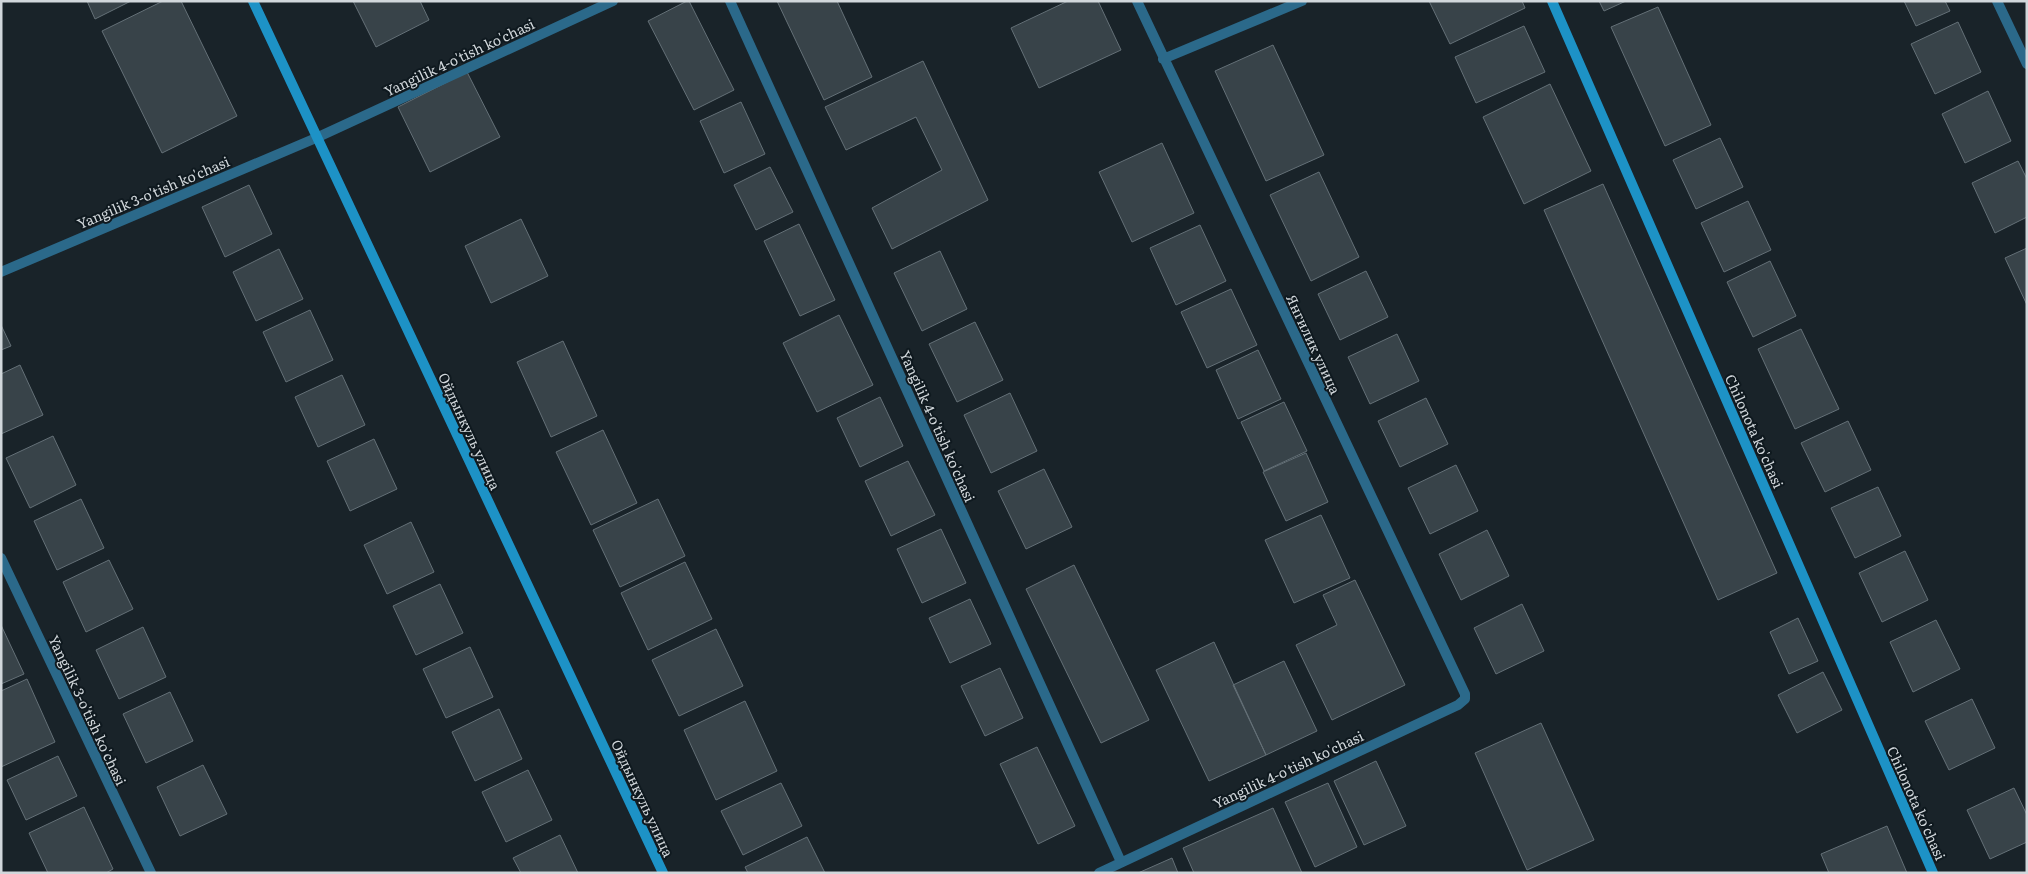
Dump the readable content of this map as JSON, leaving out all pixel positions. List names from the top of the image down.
{
  "streets": {
    "street": [
      "Yangilik 4-o'tish ko'chasi",
      "Yangilik 3-o'tish ko'chasi",
      "Янгилик улица",
      "Ойдынкуль улица",
      "Chilonota ko'chasi"
    ]
  },
  "crossings": [
    ["Yangilik 4-o'tish ko'chasi", "Yangilik 3-o'tish ko'chasi"],
    ["Yangilik 4-o'tish ko'chasi", "Янгилик улица"],
    ["Yangilik 4-o'tish ko'chasi", "Ойдынкуль улица"],
    ["Yangilik 3-o'tish ko'chasi", "Ойдынкуль улица"]
  ]
}
